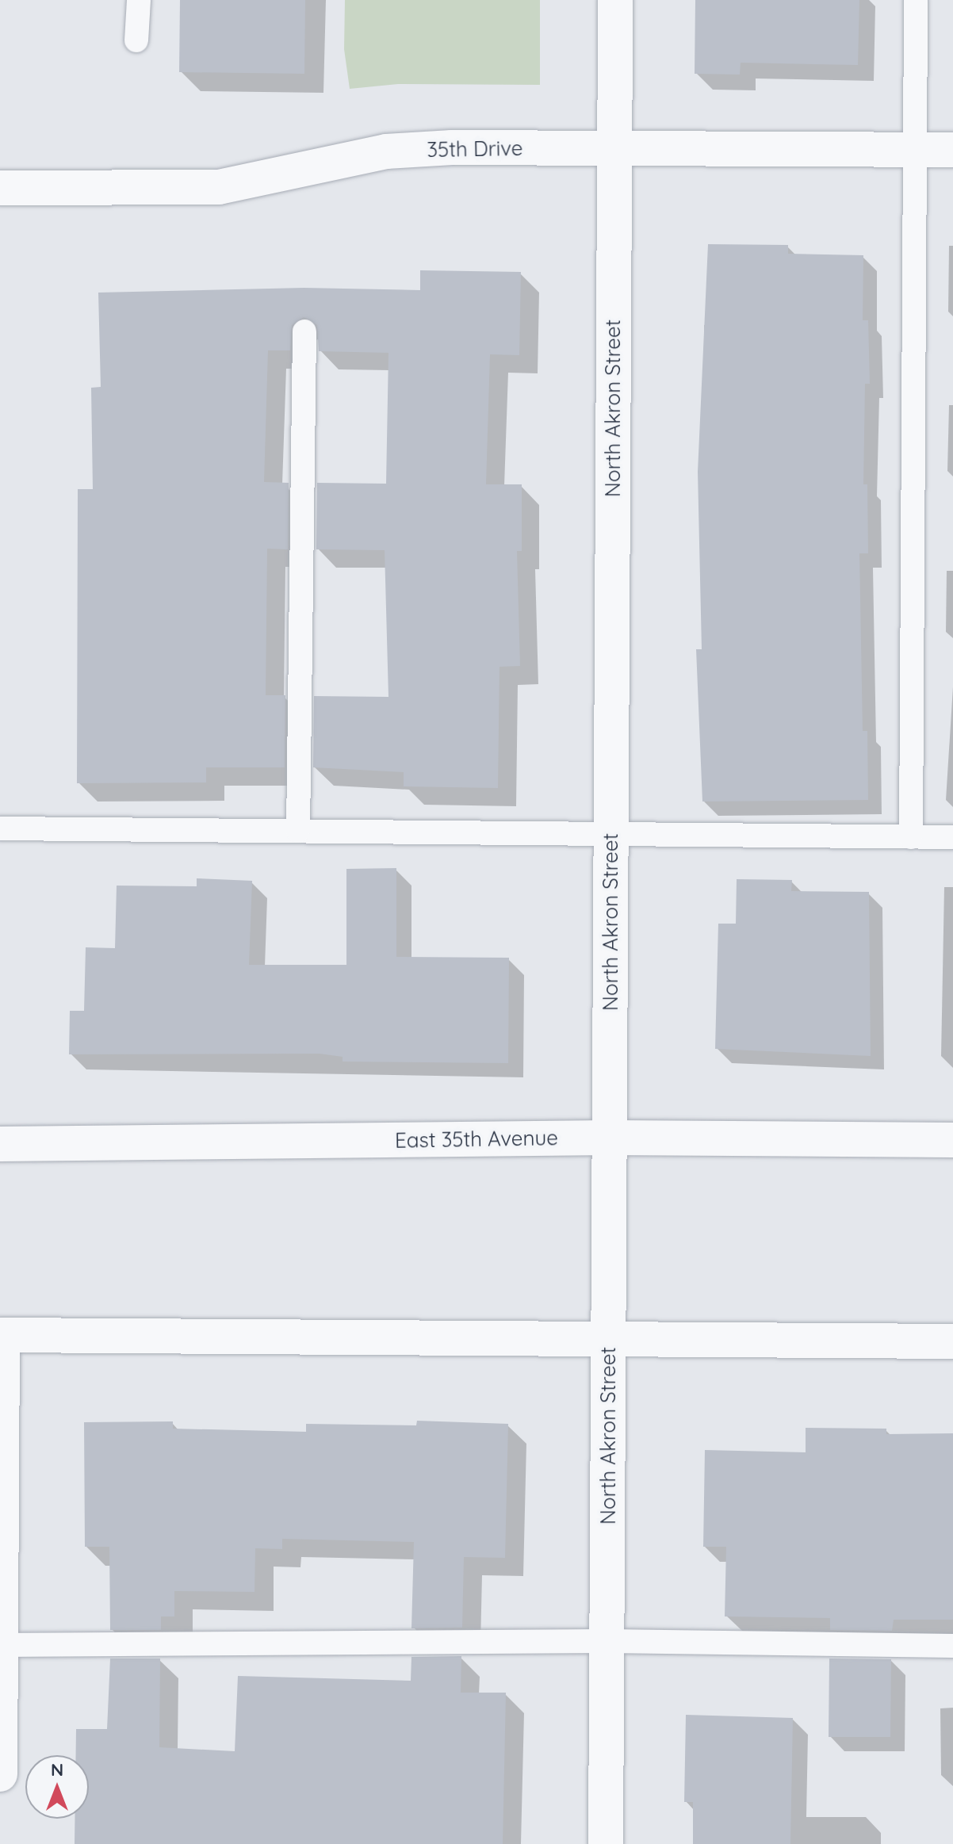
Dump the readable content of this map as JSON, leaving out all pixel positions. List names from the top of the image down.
{
  "streets": {
    "street": ["35th Drive", "North Akron Street", "East 35th Avenue"]
  },
  "crossings": [
    ["35th Drive", "North Akron Street"],
    ["North Akron Street", "East 35th Avenue"]
  ],
  "north": "top"
}
